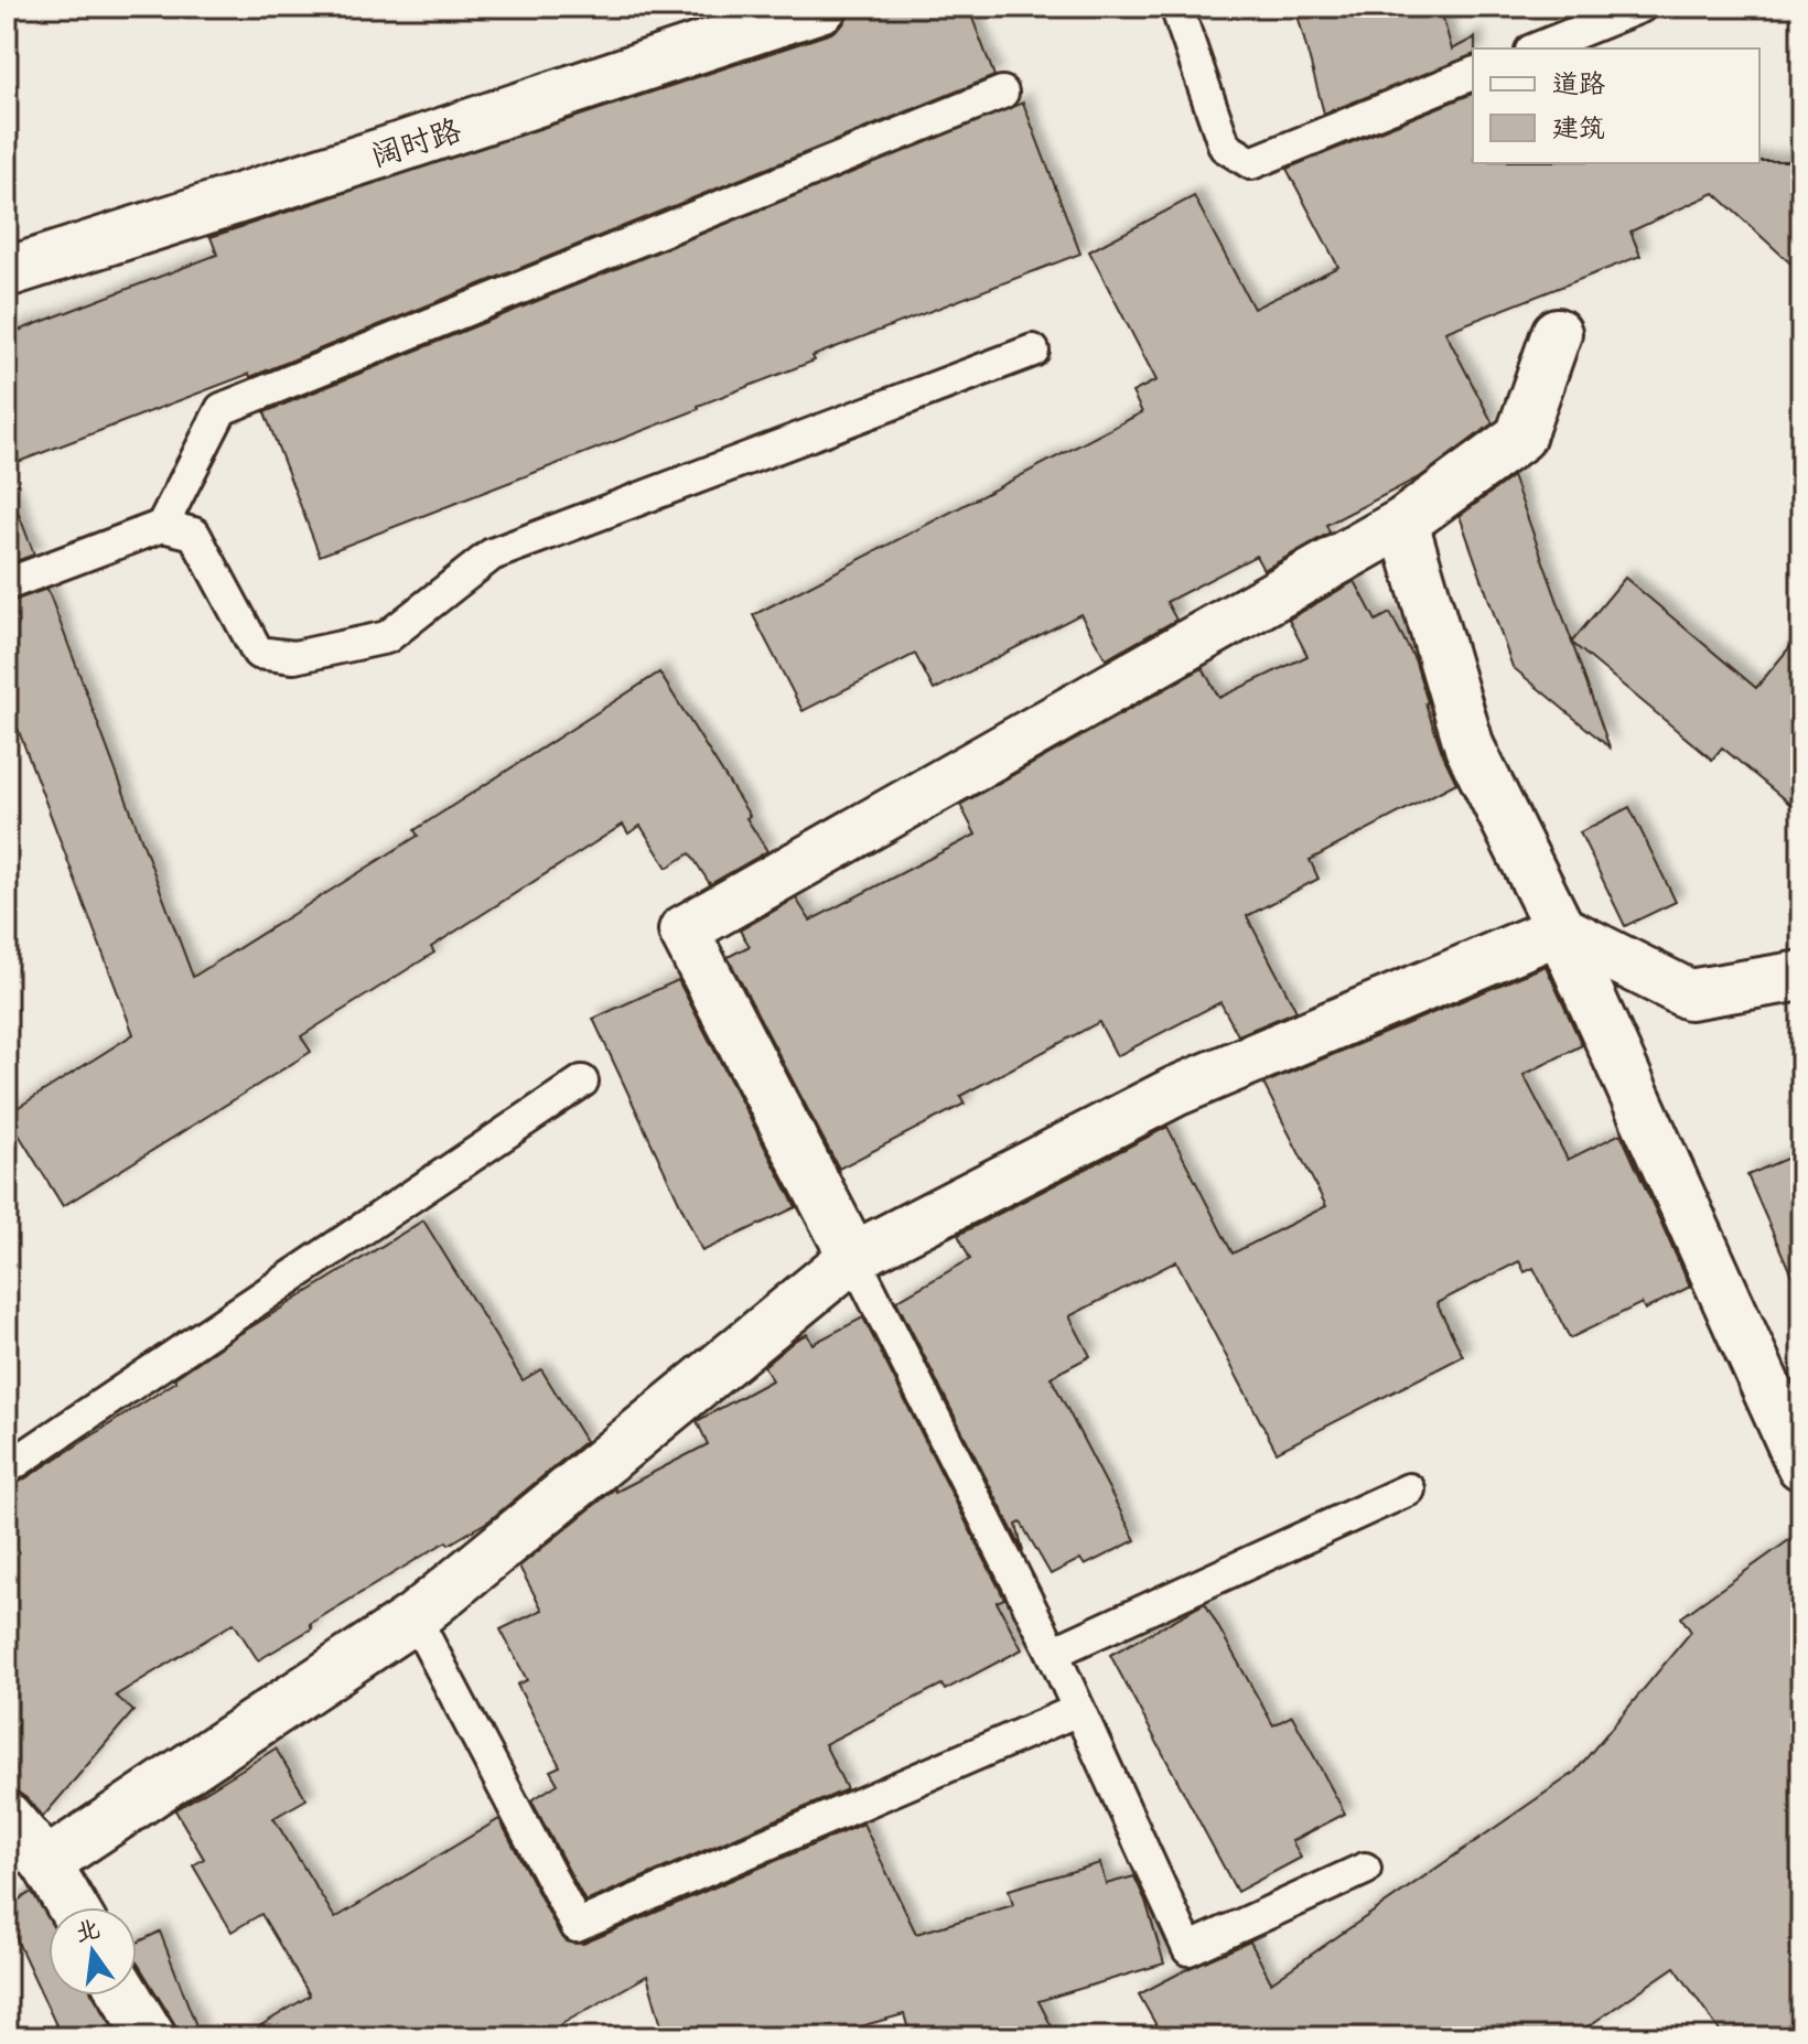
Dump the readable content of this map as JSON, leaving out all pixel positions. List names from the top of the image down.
{
  "streets": {
    "street": ["阔时路"]
  },
  "legend": ["道路", "建筑"],
  "north": "top"
}
